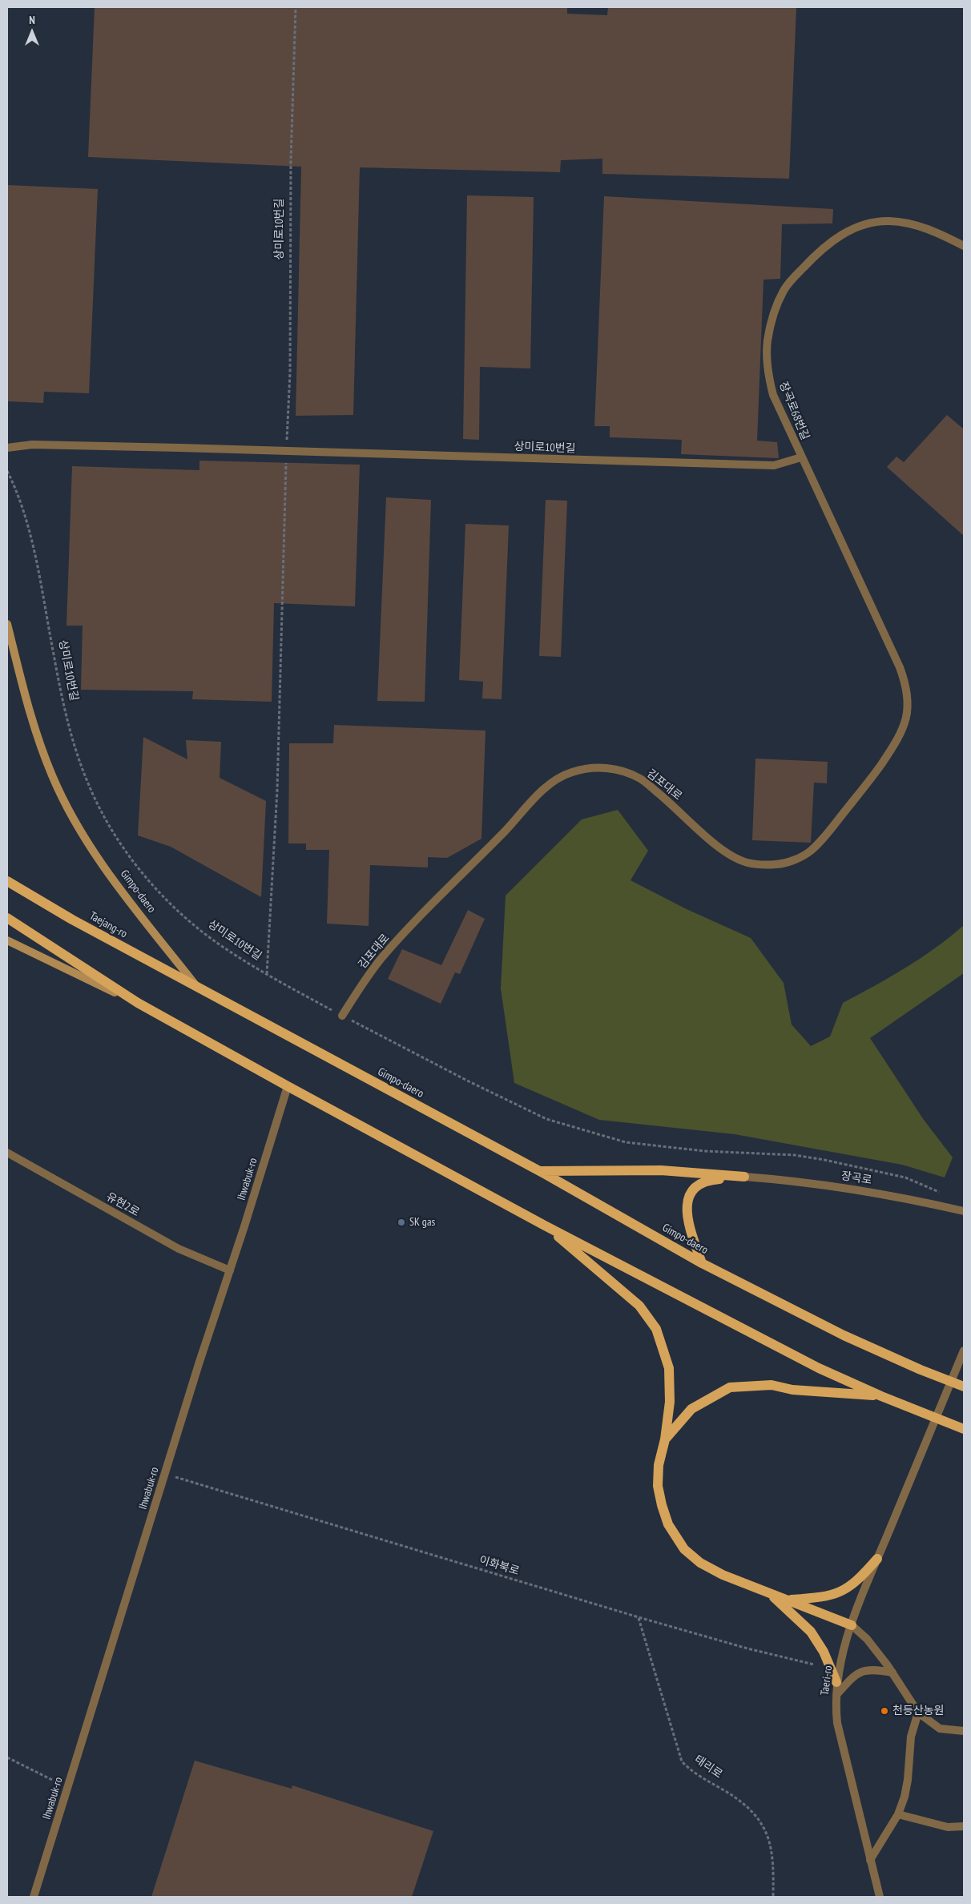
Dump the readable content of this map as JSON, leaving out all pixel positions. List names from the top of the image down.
{
  "streets": {
    "main road": ["Gimpo-daero", "Taejang-ro"],
    "street": [
      "상미로10번길",
      "장곡로68번길",
      "김포대로",
      "장곡로",
      "Ihwabuk-ro",
      "유현2로",
      "Taeri-ro"
    ],
    "path": ["이화북로", "태리로"]
  },
  "crossings": [
    ["상미로10번길", "장곡로68번길"],
    ["장곡로68번길", "김포대로"],
    ["Gimpo-daero", "Taejang-ro"],
    ["Ihwabuk-ro", "유현2로"],
    ["Ihwabuk-ro", "이화북로"],
    ["이화북로", "태리로"]
  ],
  "places": ["SK gas", "천등산농원"],
  "north": "top"
}
